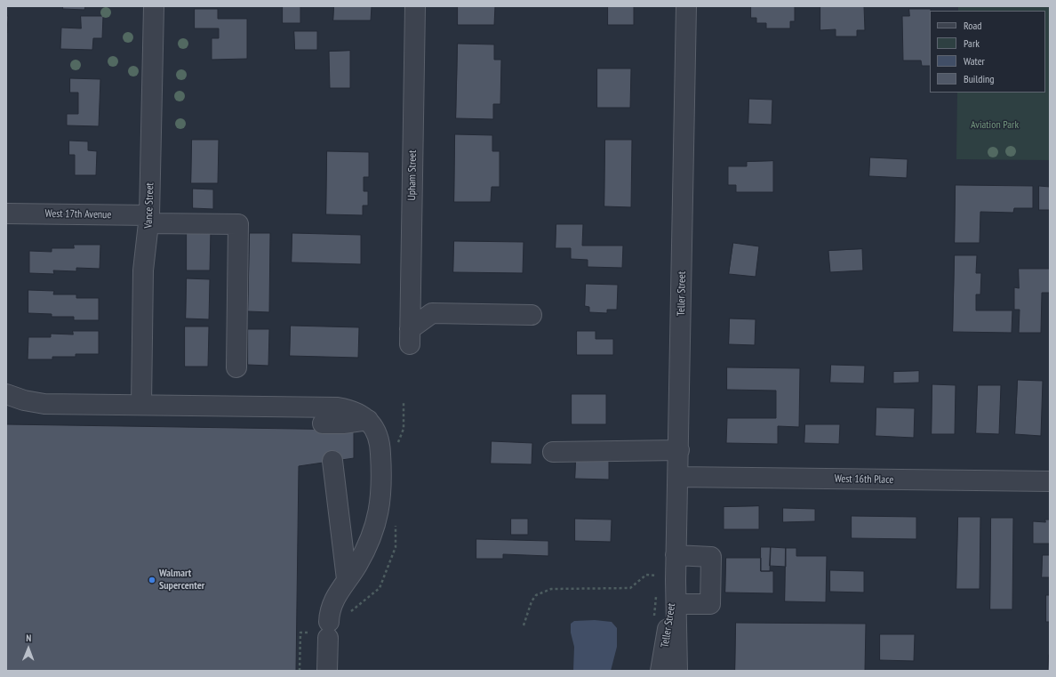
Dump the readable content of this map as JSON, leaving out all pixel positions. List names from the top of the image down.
{
  "streets": {
    "street": [
      "Upham Street",
      "Vance Street",
      "West 17th Avenue",
      "Teller Street",
      "West 16th Place"
    ]
  },
  "crossings": [
    ["Vance Street", "West 17th Avenue"],
    ["Teller Street", "West 16th Place"]
  ],
  "parks": ["Aviation Park"],
  "places": ["Walmart Supercenter"],
  "legend": [
    "Road",
    "Park",
    "Water",
    "Building"
  ],
  "north": "top"
}
